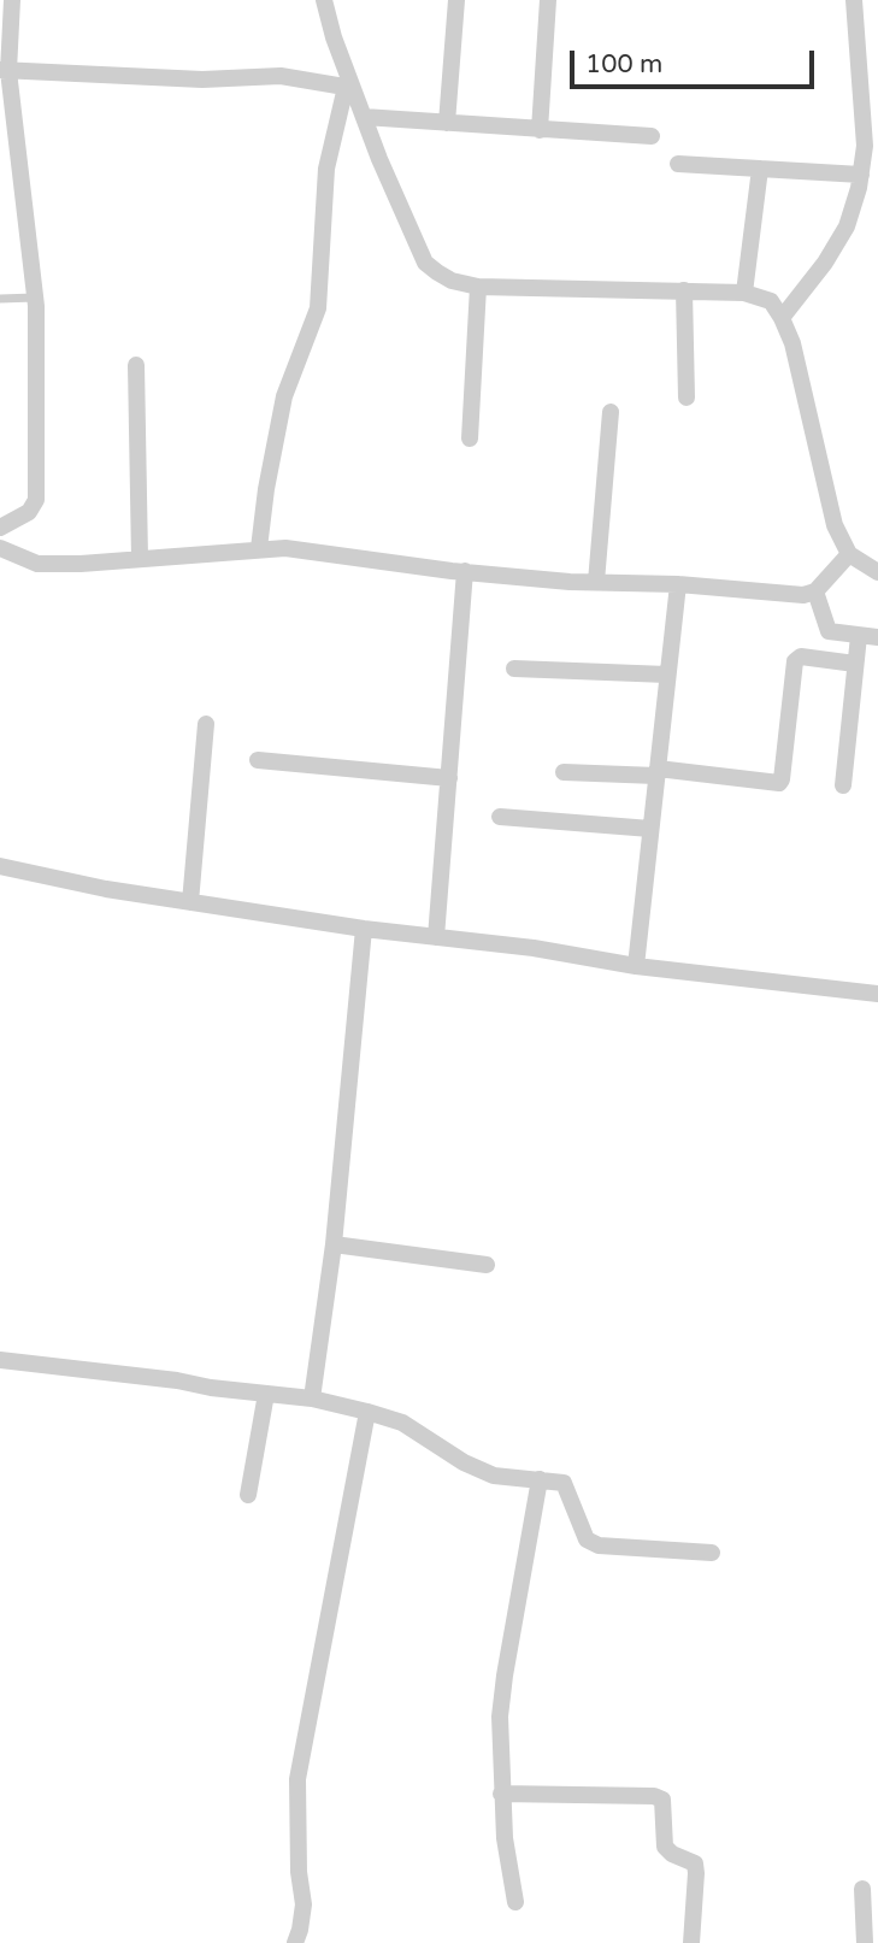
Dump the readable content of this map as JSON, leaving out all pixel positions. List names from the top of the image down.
{
  "scale_bar": "100 m"
}
